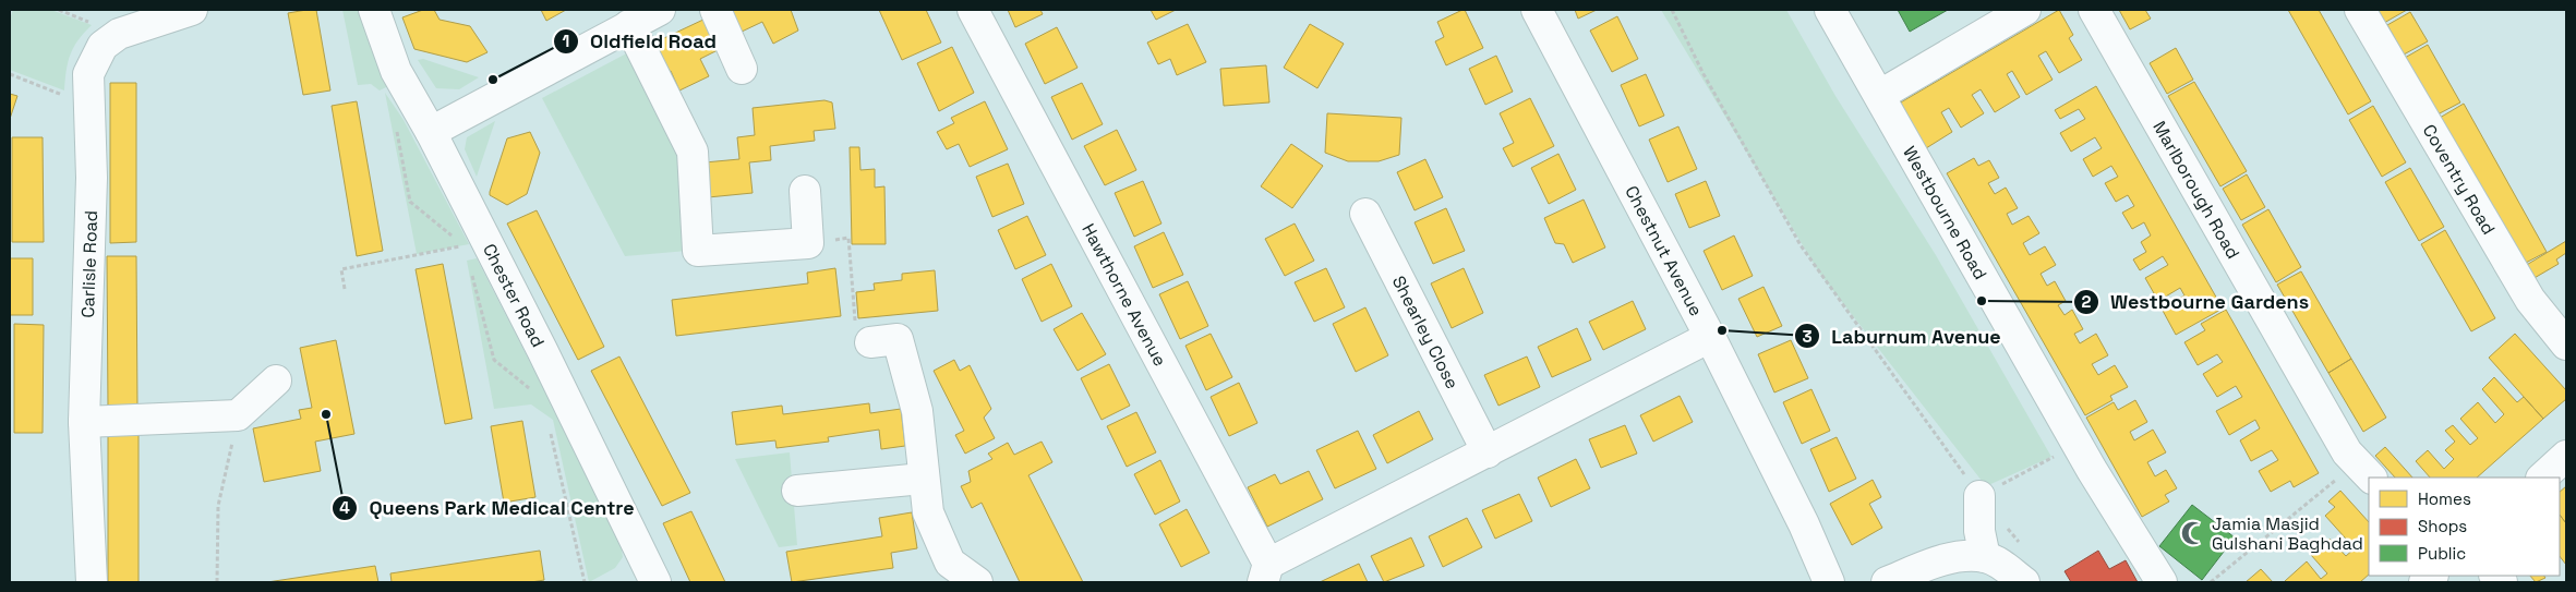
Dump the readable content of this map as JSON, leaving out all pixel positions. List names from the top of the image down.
{
  "streets": {
    "street": [
      "Coventry Road",
      "Marlborough Road",
      "Westbourne Road",
      "Chestnut Avenue",
      "Carlisle Road",
      "Chester Road",
      "Hawthorne Avenue",
      "Shearley Close"
    ]
  },
  "places": {
    "other": [
      "Oldfield Road",
      "Westbourne Gardens",
      "Laburnum Avenue",
      "Queens Park Medical Centre"
    ],
    "mosque": ["Jamia Masjid Gulshani Baghdad"]
  },
  "legend": ["Homes", "Shops", "Public"]
}
